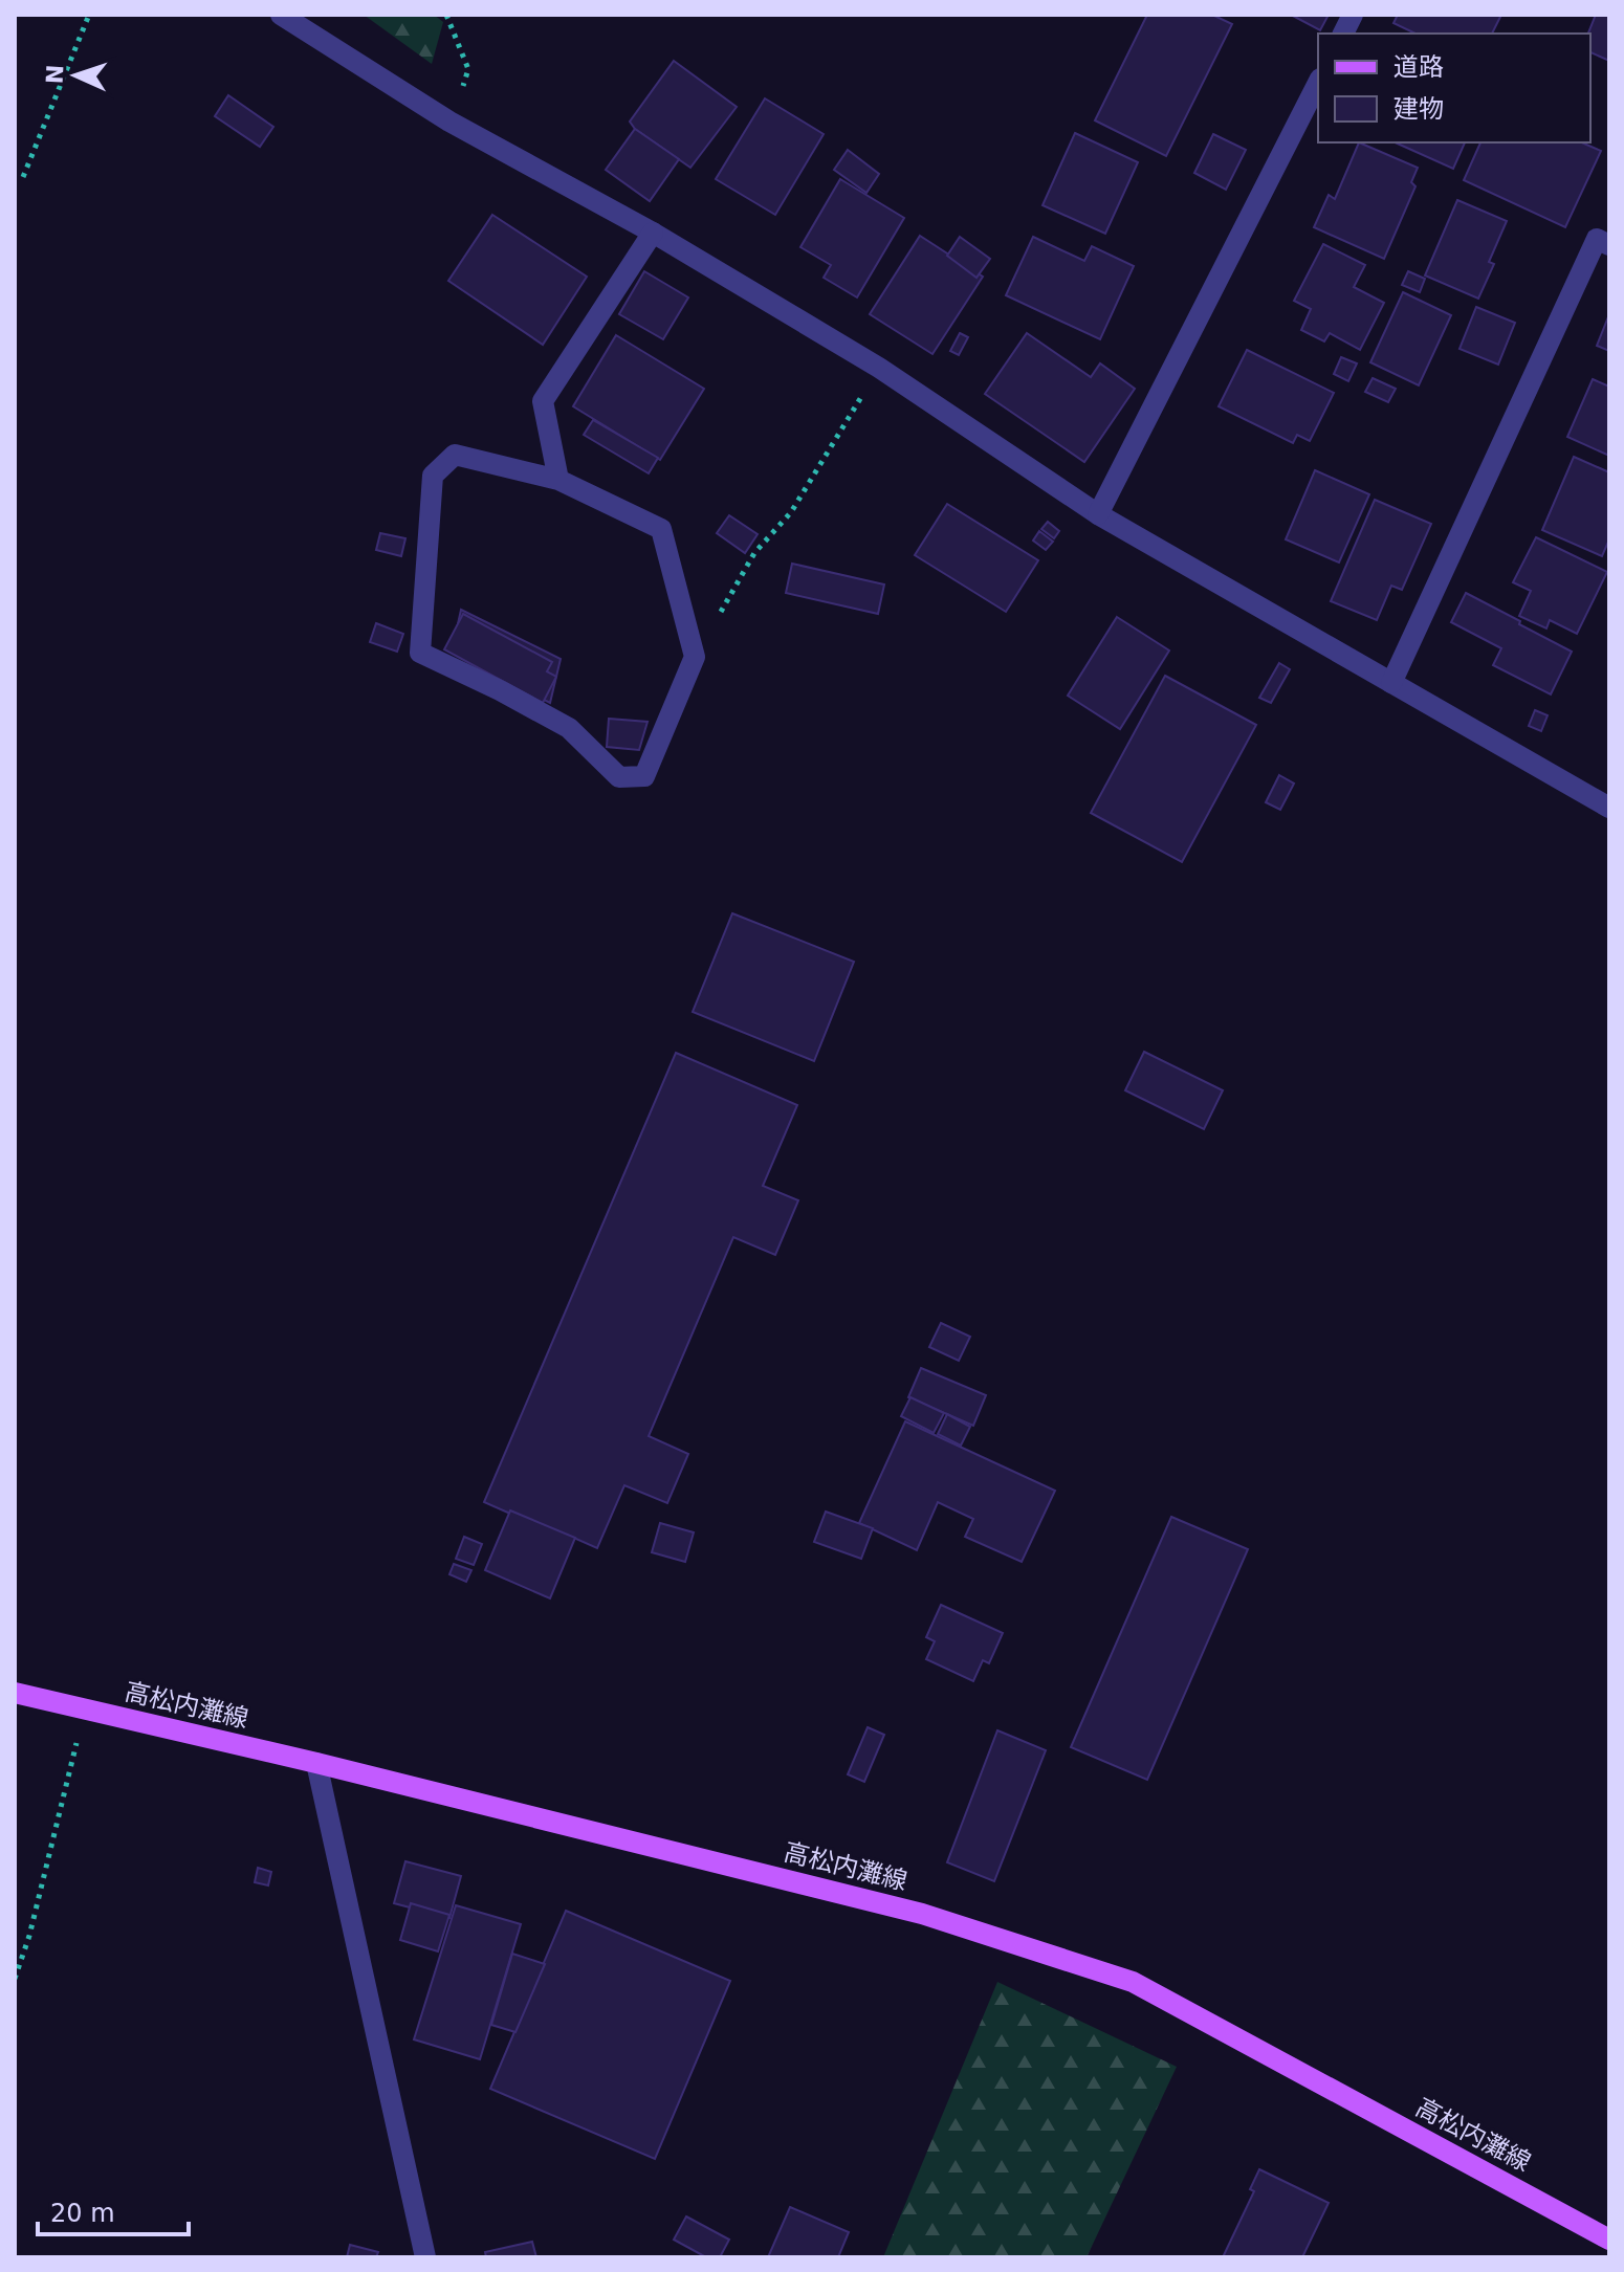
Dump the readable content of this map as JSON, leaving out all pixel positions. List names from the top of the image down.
{
  "streets": {
    "main road": ["高松内灘線"]
  },
  "legend": ["道路", "建物"],
  "scale_bar": "20 m",
  "north": "left"
}
